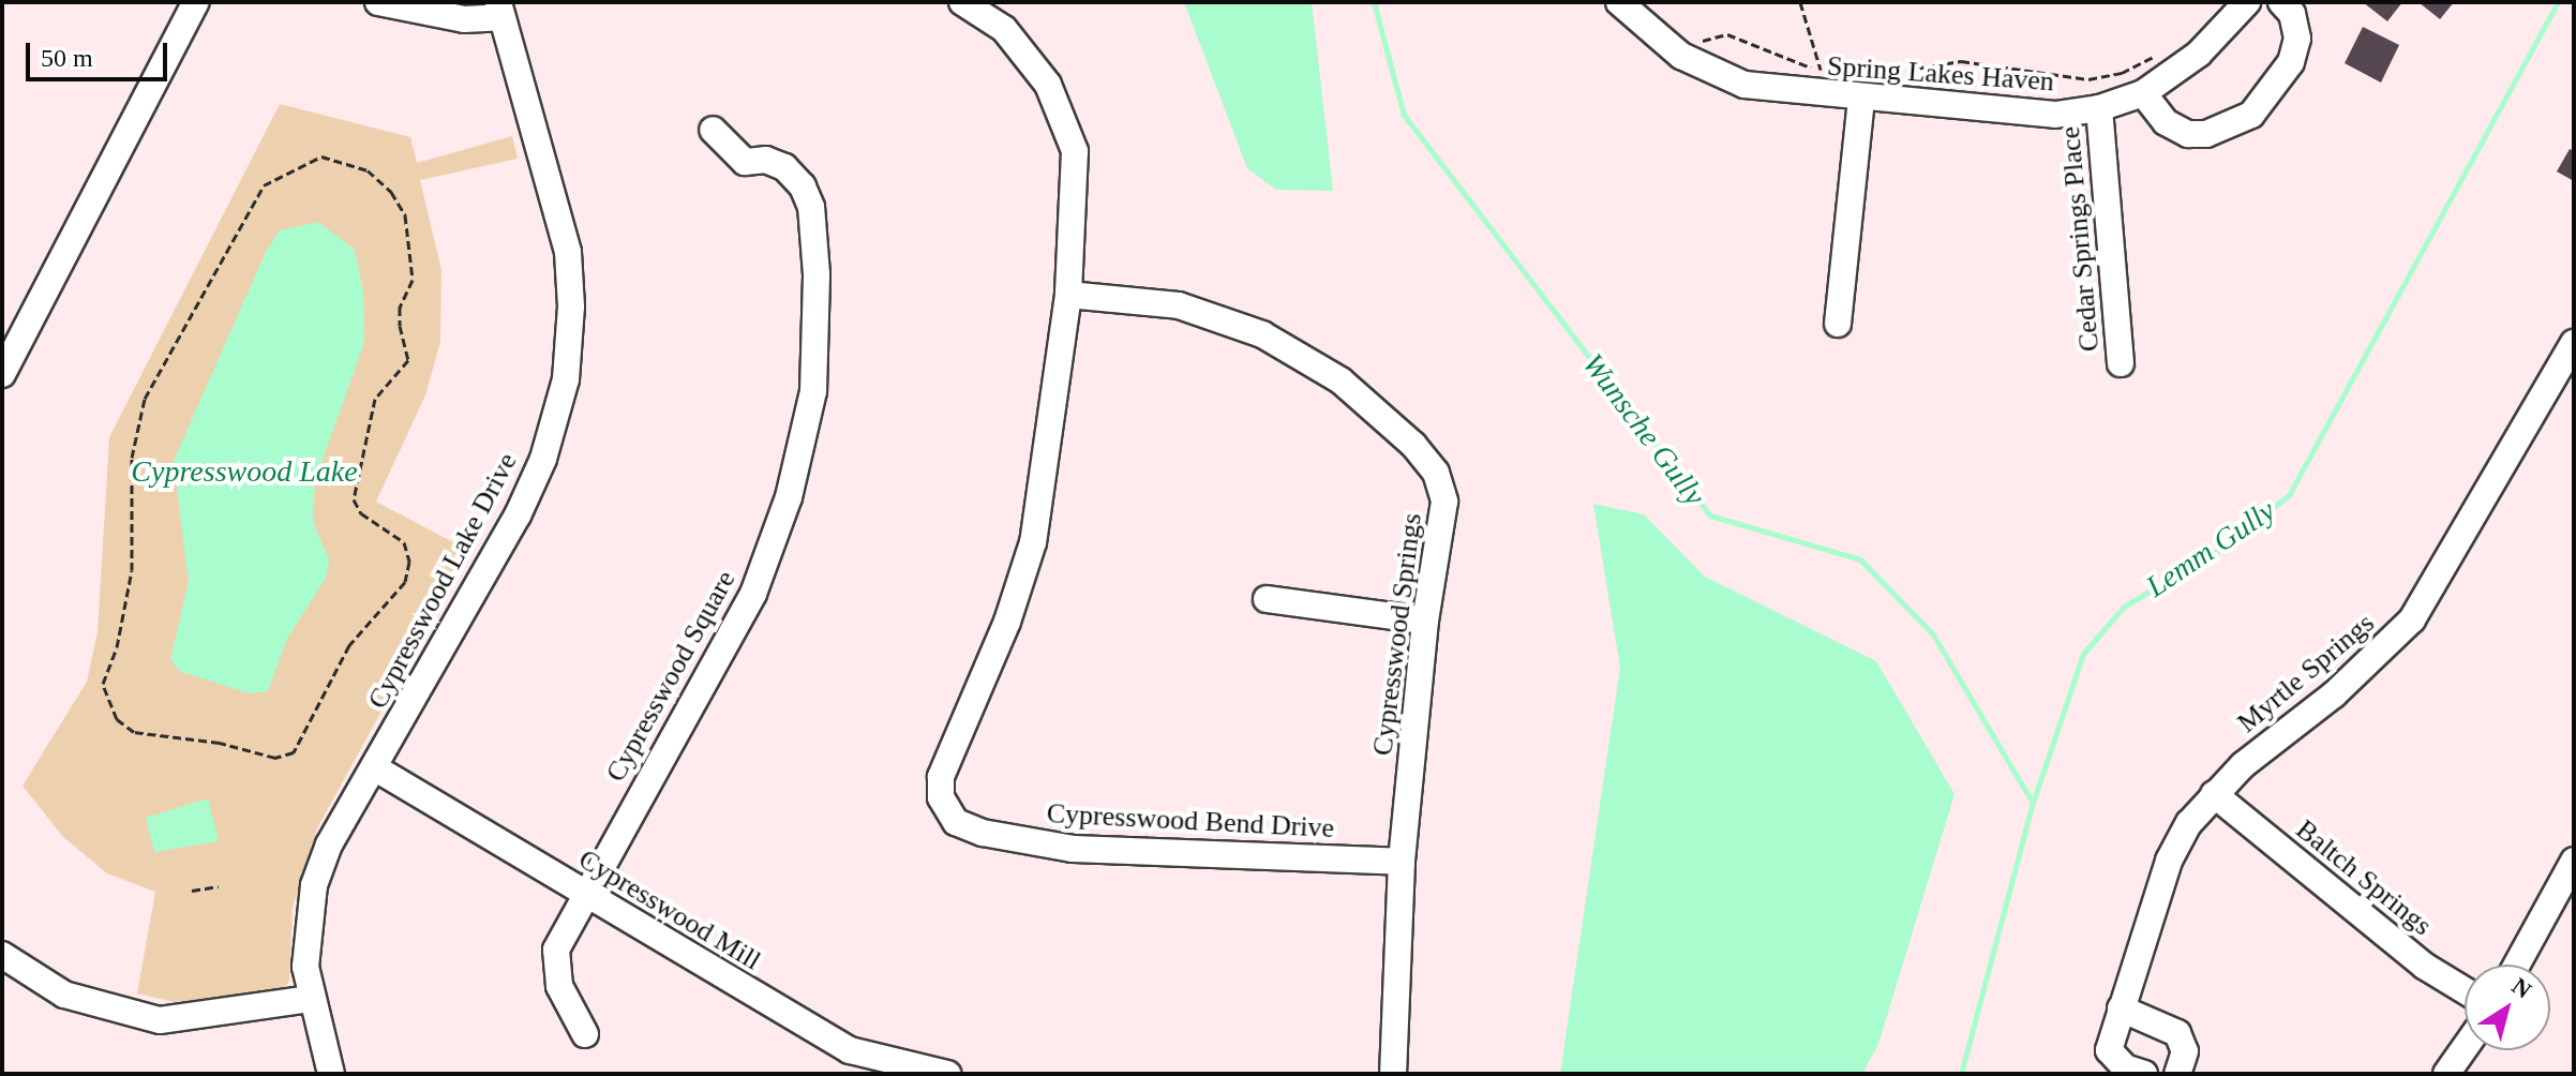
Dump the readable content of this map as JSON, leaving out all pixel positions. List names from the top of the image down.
{
  "streets": {
    "street": [
      "Spring Lakes Haven",
      "Cedar Springs Place",
      "Cypresswood Lake Drive",
      "Cypresswood Springs",
      "Myrtle Springs",
      "Cypresswood Square",
      "Cypresswood Bend Drive",
      "Baltch Springs",
      "Cypresswood Mill"
    ]
  },
  "crossings": [
    ["Spring Lakes Haven", "Cedar Springs Place"],
    ["Cypresswood Lake Drive", "Cypresswood Mill"],
    ["Cypresswood Springs", "Cypresswood Bend Drive"],
    ["Myrtle Springs", "Baltch Springs"],
    ["Cypresswood Square", "Cypresswood Mill"]
  ],
  "water": ["Wunsche Gully", "Cypresswood Lake", "Lemm Gully"],
  "scale_bar": "50 m",
  "north": "top right"
}
